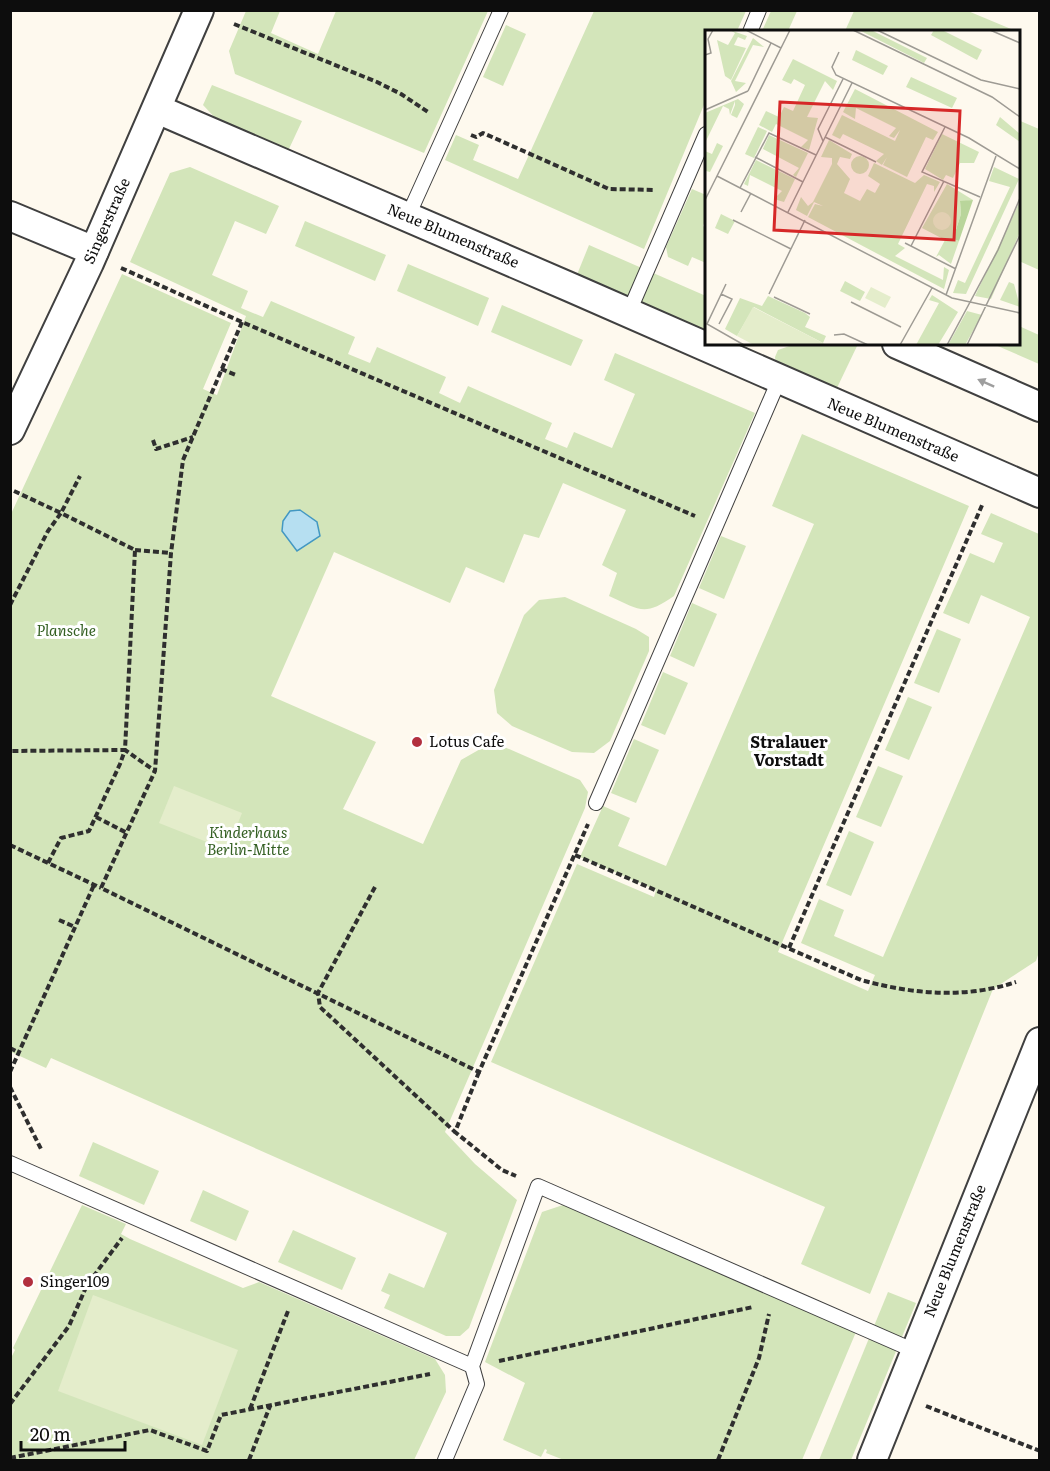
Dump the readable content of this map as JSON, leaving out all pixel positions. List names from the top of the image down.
{
  "streets": {
    "street": ["Singerstraße", "Neue Blumenstraße"]
  },
  "crossings": [
    ["Singerstraße", "Neue Blumenstraße"]
  ],
  "districts": ["Stralauer Vorstadt"],
  "parks": ["Plansche", "Kinderhaus Berlin-Mitte"],
  "places": ["Lotus Cafe", "Singer109"],
  "scale_bar": "20 m"
}
